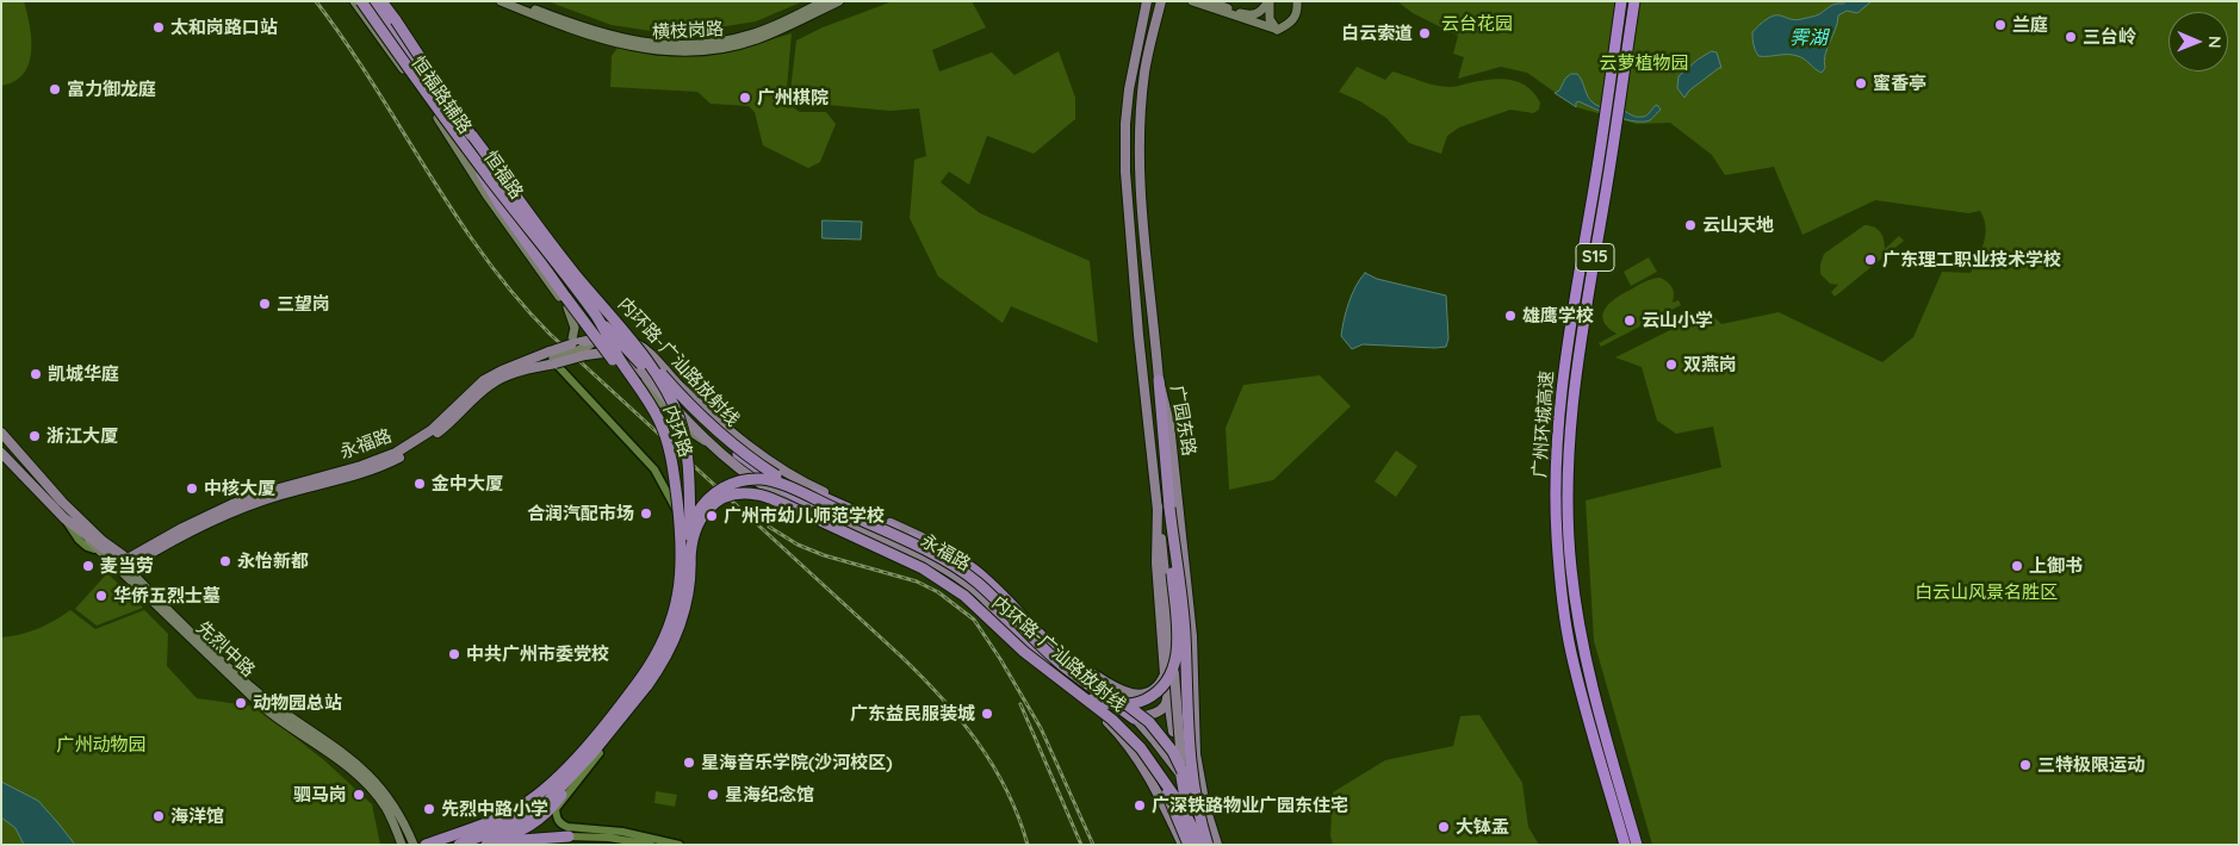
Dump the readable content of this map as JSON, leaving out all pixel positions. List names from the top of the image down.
{
  "streets": {
    "highway": [
      "S15",
      "内环路-广汕路放射线",
      "广州环城高速",
      "内环路"
    ],
    "main road": [
      "横枝岗路",
      "恒福路辅路",
      "恒福路",
      "广园东路",
      "永福路",
      "先烈中路"
    ]
  },
  "crossings": [
    ["恒福路辅路", "恒福路"],
    ["恒福路辅路", "内环路"],
    ["恒福路辅路", "永福路"],
    ["恒福路", "内环路-广汕路放射线"],
    ["恒福路", "内环路"],
    ["恒福路", "永福路"],
    ["内环路-广汕路放射线", "广园东路"],
    ["内环路-广汕路放射线", "内环路"],
    ["永福路", "先烈中路"]
  ],
  "water": ["霁湖"],
  "parks": [
    "云台花园",
    "云萝植物园",
    "白云山风景名胜区",
    "广州动物园"
  ],
  "places": [
    "兰庭",
    "太和岗路口站",
    "白云索道",
    "三台岭",
    "蜜香亭",
    "富力御龙庭",
    "广州棋院",
    "云山天地",
    "广东理工职业技术学校",
    "三望岗",
    "雄鹰学校",
    "云山小学",
    "双燕岗",
    "凯城华庭",
    "浙江大厦",
    "金中大厦",
    "中核大厦",
    "合润汽配市场",
    "广州市幼儿师范学校",
    "永怡新都",
    "麦当劳",
    "上御书",
    "华侨五烈士墓",
    "中共广州市委党校",
    "动物园总站",
    "广东益民服装城",
    "星海音乐学院(沙河校区)",
    "三特极限运动",
    "驷马岗",
    "星海纪念馆",
    "广深铁路物业广园东住宅",
    "先烈中路小学",
    "海洋馆",
    "大钵盂"
  ],
  "north": "right"
}
